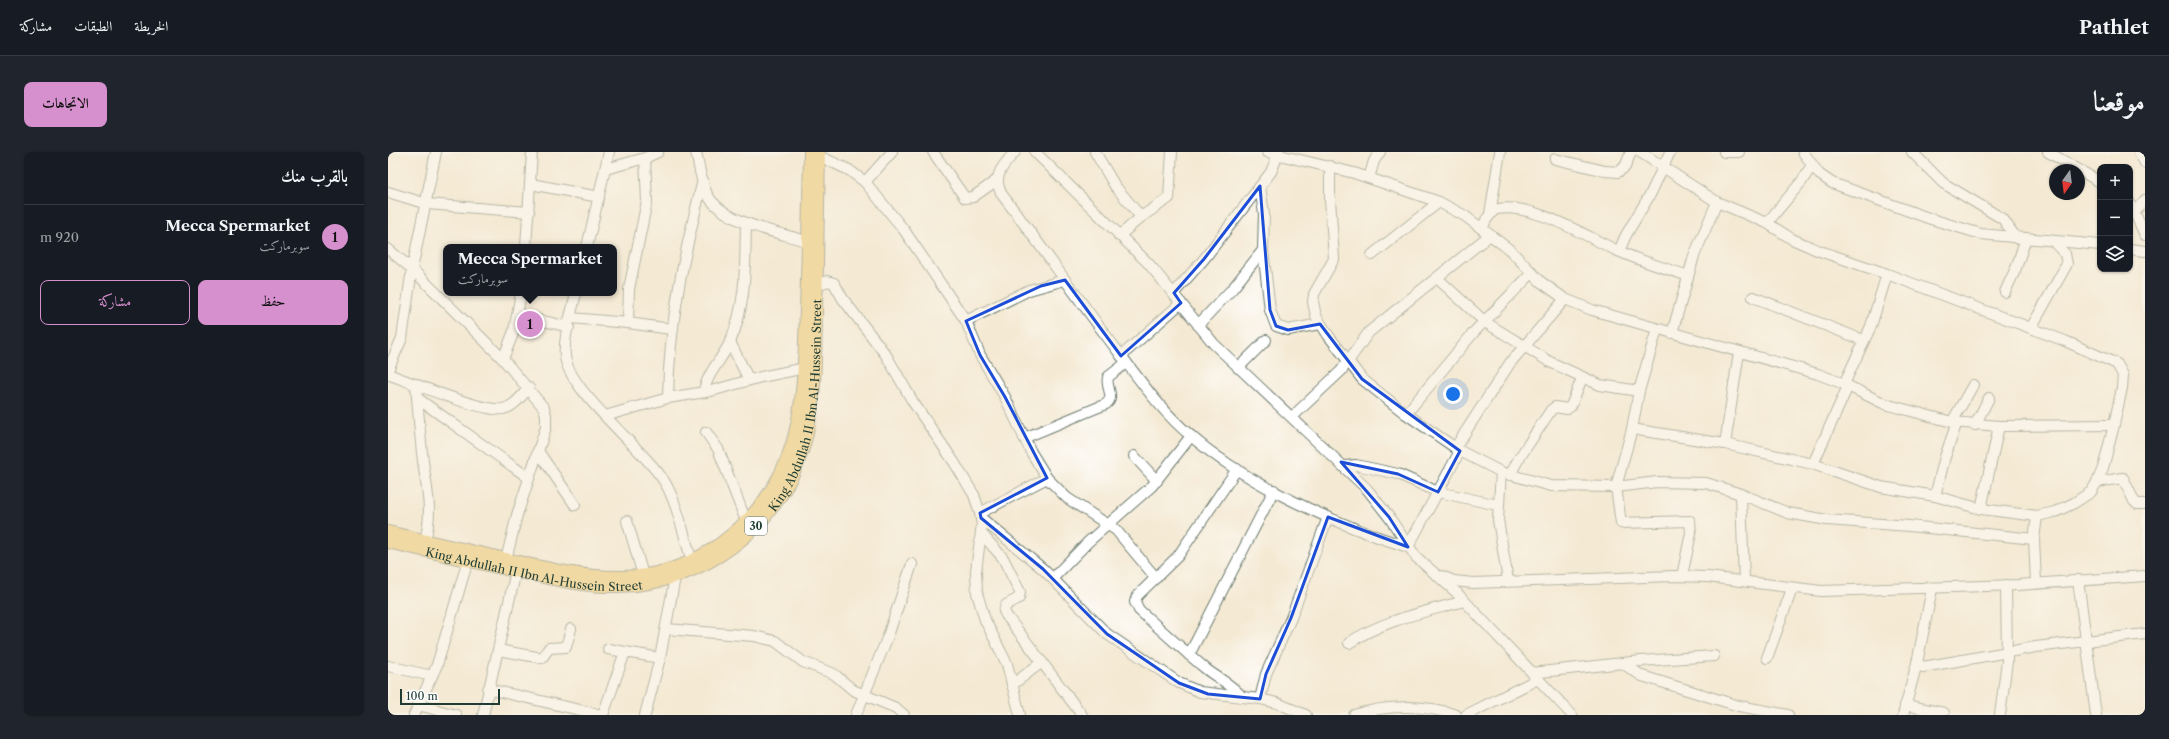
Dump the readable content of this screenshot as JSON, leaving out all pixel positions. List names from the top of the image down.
{
  "streets": {
    "main road": ["King Abdullah II Ibn Al-Hussein Street", "30"]
  },
  "scale_bar": "100 m",
  "north": "bottom",
  "page": {
    "header": "Pathlet",
    "nav": ["الخريطة", "الطبقات", "مشاركة"],
    "title": "موقعنا",
    "buttons": [
      "الاتجاهات",
      ["حفظ", "مشاركة"]
    ],
    "heading": "بالقرب منك",
    "map_buttons": ["+", "−"],
    "list": [
      {
        "mark": "1",
        "name": "Mecca Spermarket",
        "note": "سوبرماركت",
        "value": "920 m"
      }
    ],
    "popup": ["Mecca Spermarket", "سوبرماركت"],
    "pins": "1",
    "scale": "100 m"
  }
}
